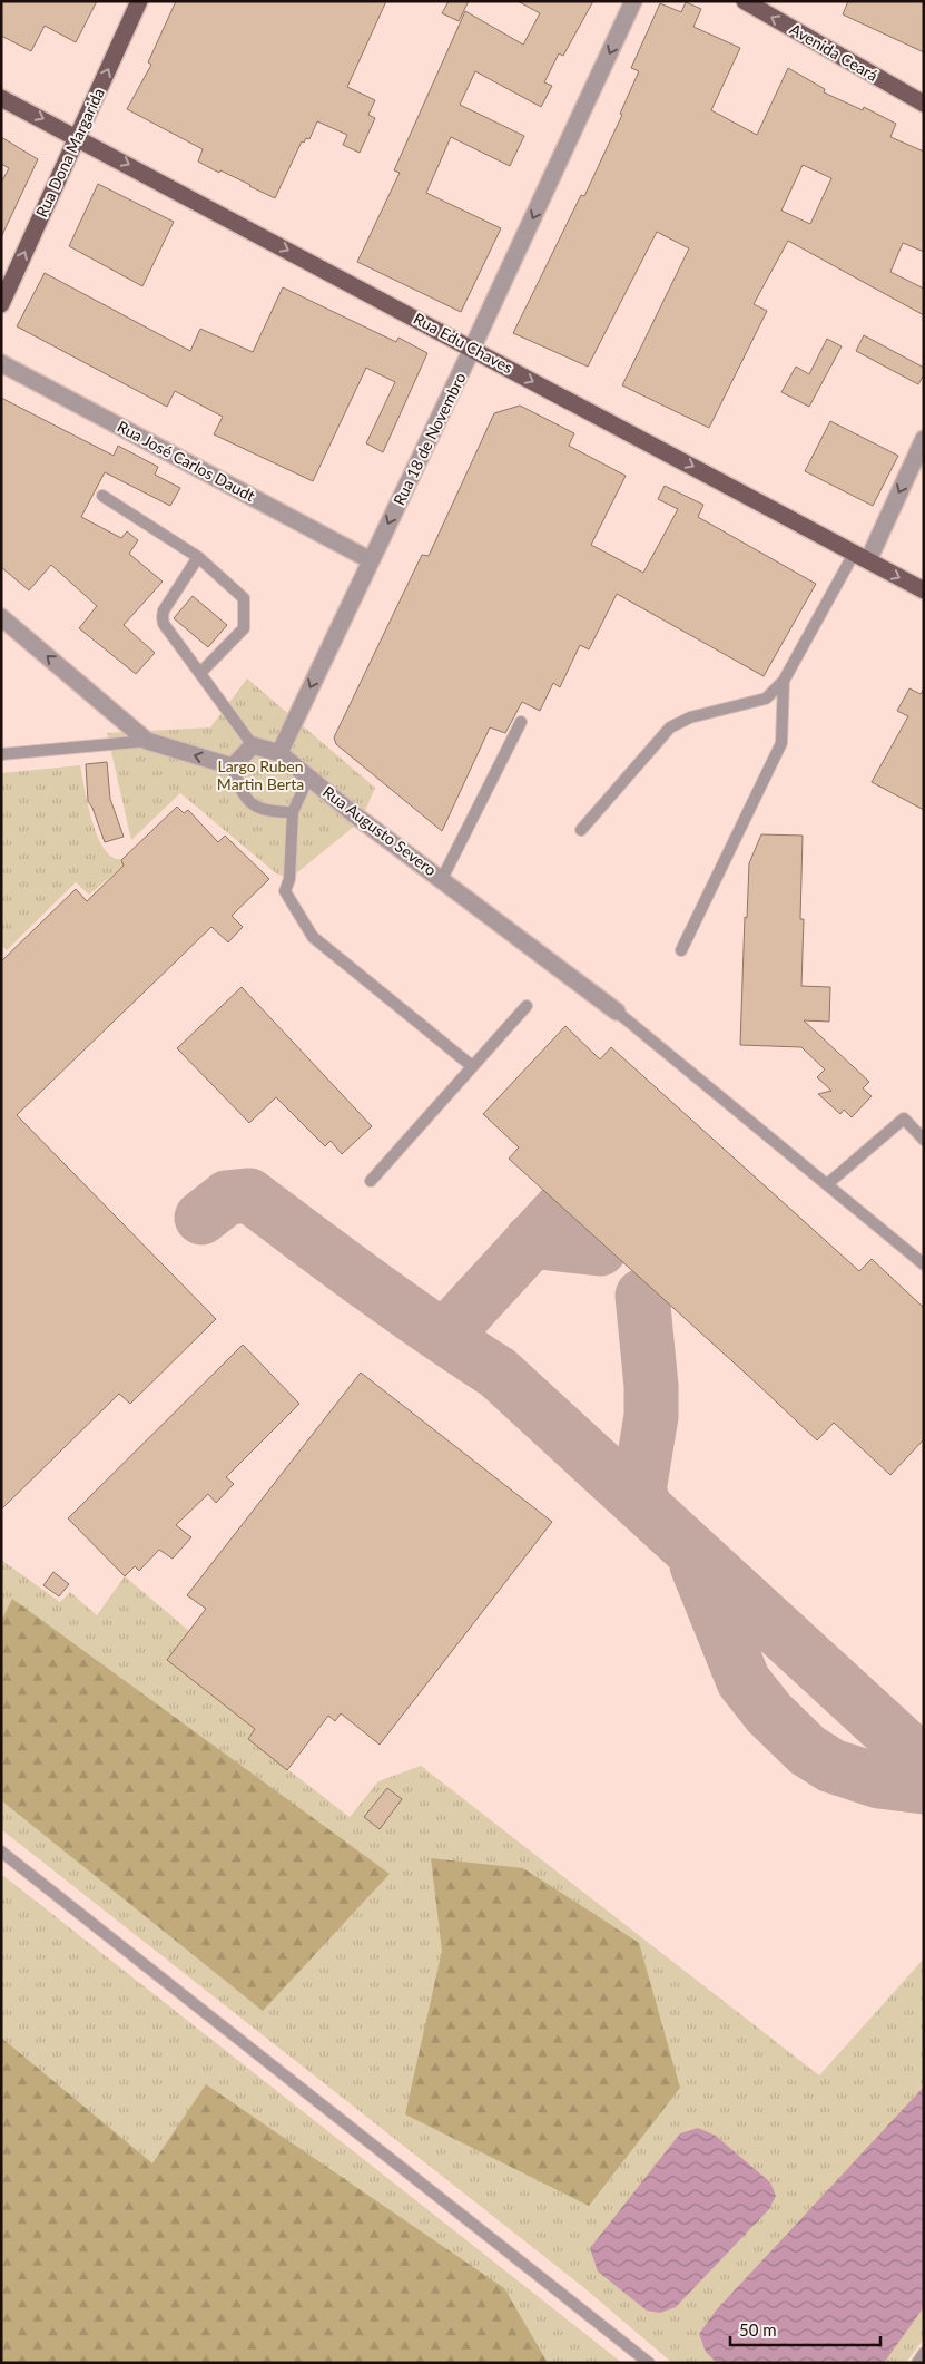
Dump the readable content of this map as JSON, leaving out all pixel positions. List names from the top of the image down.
{
  "streets": {
    "main road": ["Avenida Ceará", "Rua Dona Margarida", "Rua Edu Chaves"],
    "street": ["Rua 18 de Novembro", "Rua José Carlos Daudt", "Rua Augusto Severo"]
  },
  "crossings": [
    ["Rua Dona Margarida", "Rua Edu Chaves"],
    ["Rua Edu Chaves", "Rua 18 de Novembro"],
    ["Rua 18 de Novembro", "Rua José Carlos Daudt"],
    ["Rua 18 de Novembro", "Rua Augusto Severo"]
  ],
  "one_way": [
    "Avenida Ceará",
    "Rua Dona Margarida",
    "Rua Edu Chaves",
    "Rua 18 de Novembro"
  ],
  "parks": ["Largo Ruben Martin Berta"],
  "scale_bar": "50 m"
}
